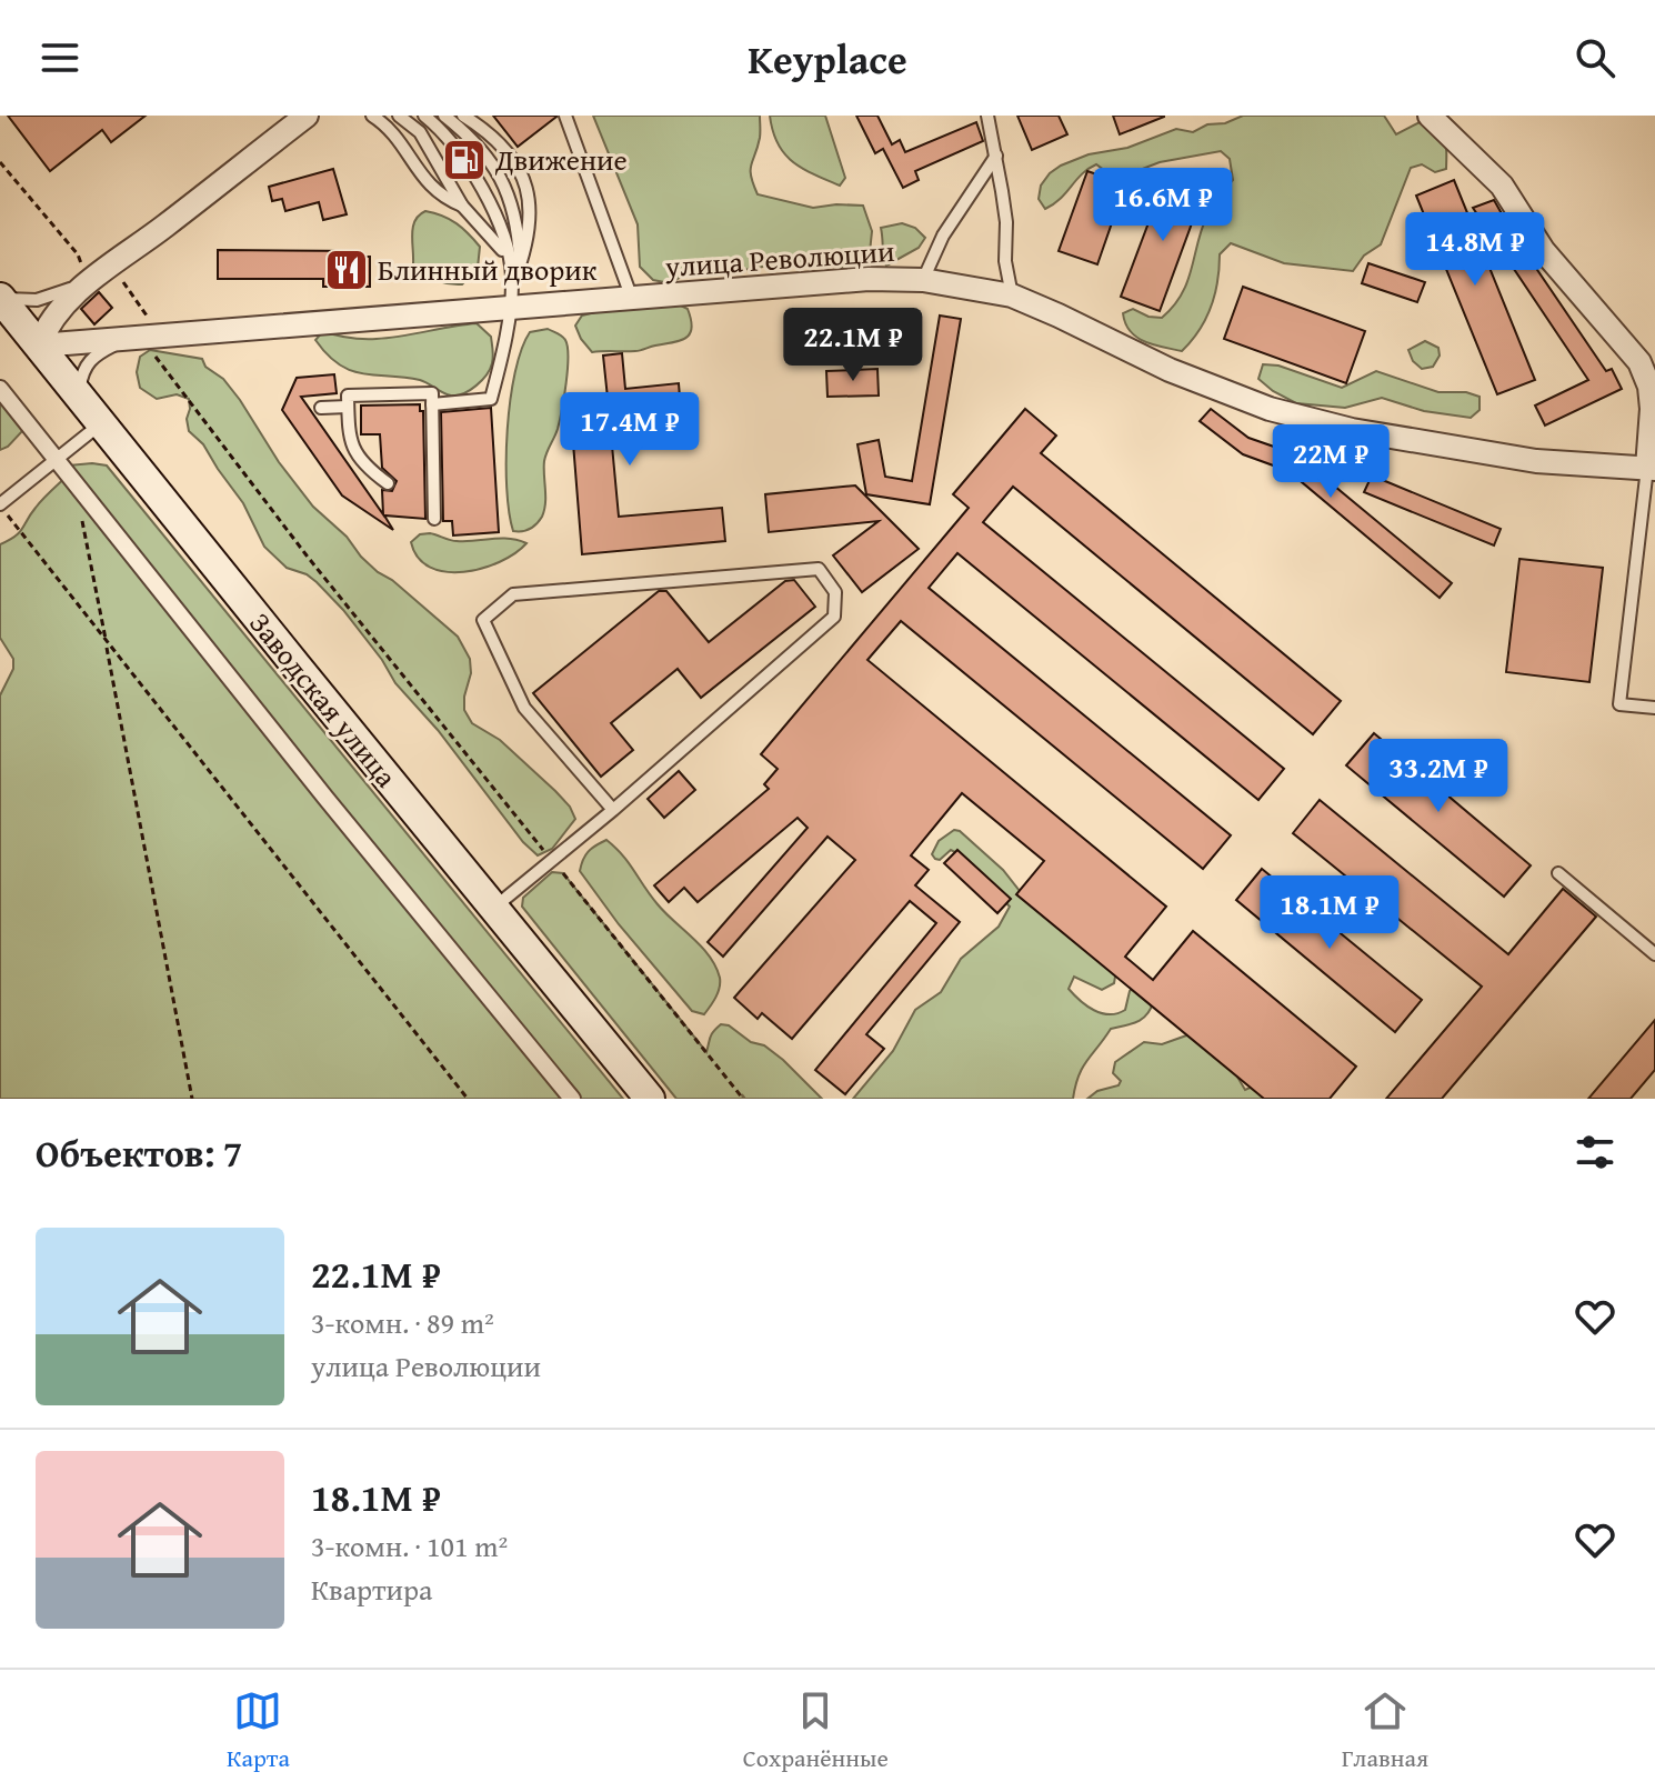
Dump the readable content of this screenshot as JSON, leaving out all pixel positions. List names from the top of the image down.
{
  "streets": {
    "main road": ["Заводская улица"],
    "street": ["улица Революции"]
  },
  "crossings": [
    ["улица Революции", "Заводская улица"]
  ],
  "places": {
    "fuel station": ["Движение"],
    "restaurant": ["Блинный дворик"]
  },
  "page": {
    "header": "Keyplace",
    "price": [
      "16.6M ₽",
      "14.8M ₽",
      "22.1M ₽",
      "17.4M ₽",
      "22M ₽",
      "33.2M ₽",
      "18.1M ₽"
    ],
    "heading": "Объектов: 7",
    "list": [
      {
        "name": "22.1M ₽",
        "note": "3-комн. · 89 m² · улица Революции"
      },
      {
        "name": "18.1M ₽",
        "note": "3-комн. · 101 m² · Квартира"
      }
    ],
    "tabs": ["Карта", "Сохранённые", "Главная"]
  }
}
